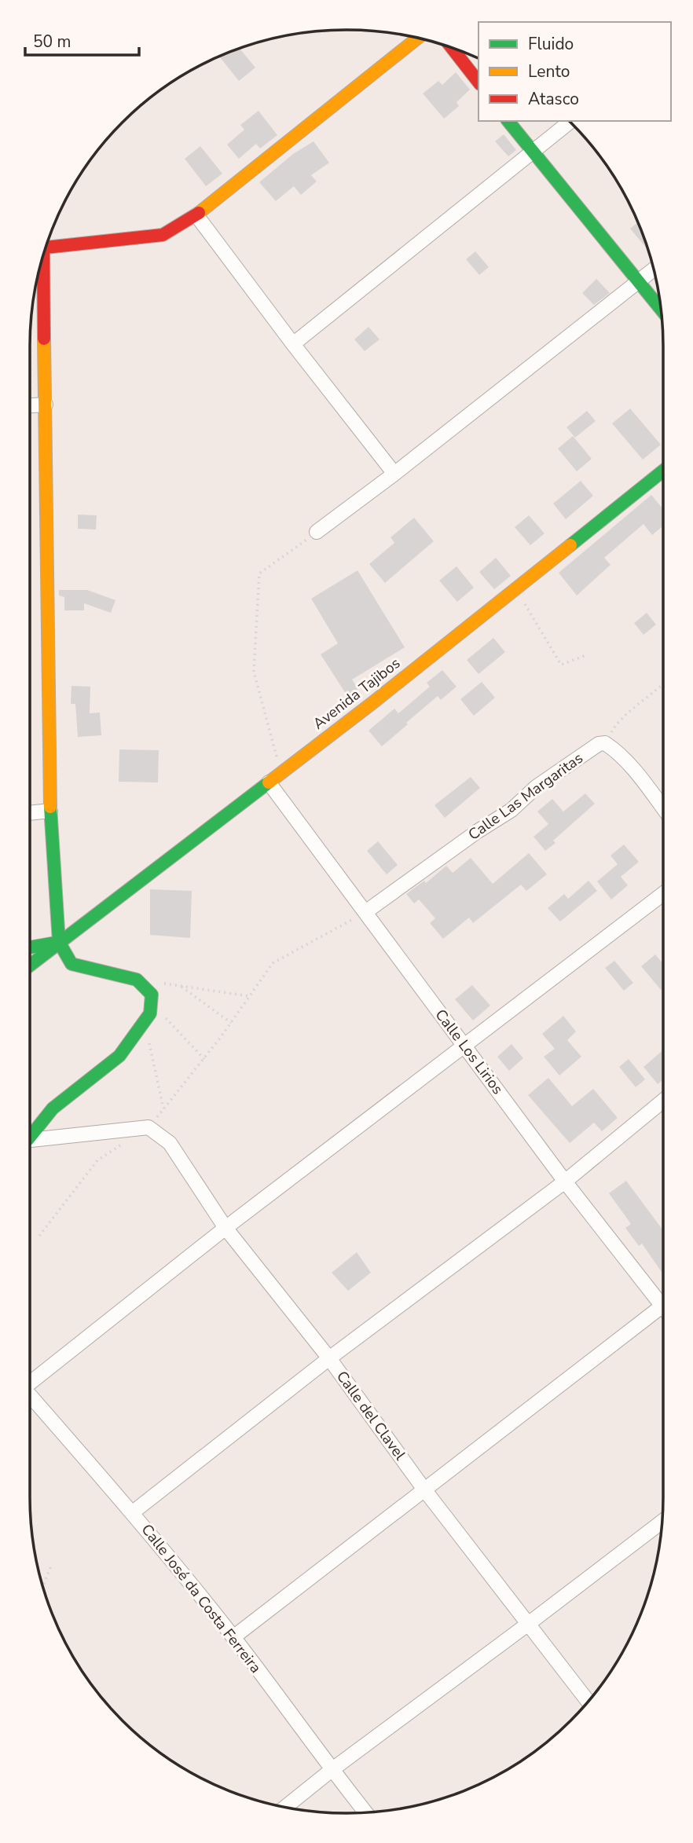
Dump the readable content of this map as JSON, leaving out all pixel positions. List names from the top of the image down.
{
  "streets": {
    "street": [
      "Avenida Tajibos",
      "Calle Las Margaritas",
      "Calle Los Lirios",
      "Calle del Clavel",
      "Calle José da Costa Ferreira"
    ]
  },
  "crossings": [
    ["Avenida Tajibos", "Calle Los Lirios"],
    ["Calle Las Margaritas", "Calle Los Lirios"]
  ],
  "legend": ["Fluido", "Lento", "Atasco"],
  "scale_bar": "50 m"
}
